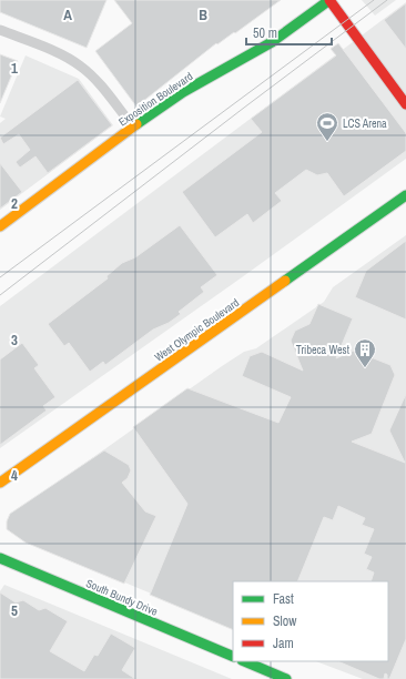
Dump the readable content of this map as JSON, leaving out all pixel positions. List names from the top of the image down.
{
  "streets": {
    "main road": ["Exposition Boulevard", "West Olympic Boulevard", "South Bundy Drive"]
  },
  "places": {
    "sports": ["LCS Arena"],
    "building": ["Tribeca West"]
  },
  "legend": ["Fast", "Slow", "Jam"],
  "scale_bar": "50 m",
  "grid": {
    "columns": ["A", "B"],
    "rows": [
      "1",
      "2",
      "3",
      "4",
      "5"
    ]
  }
}
